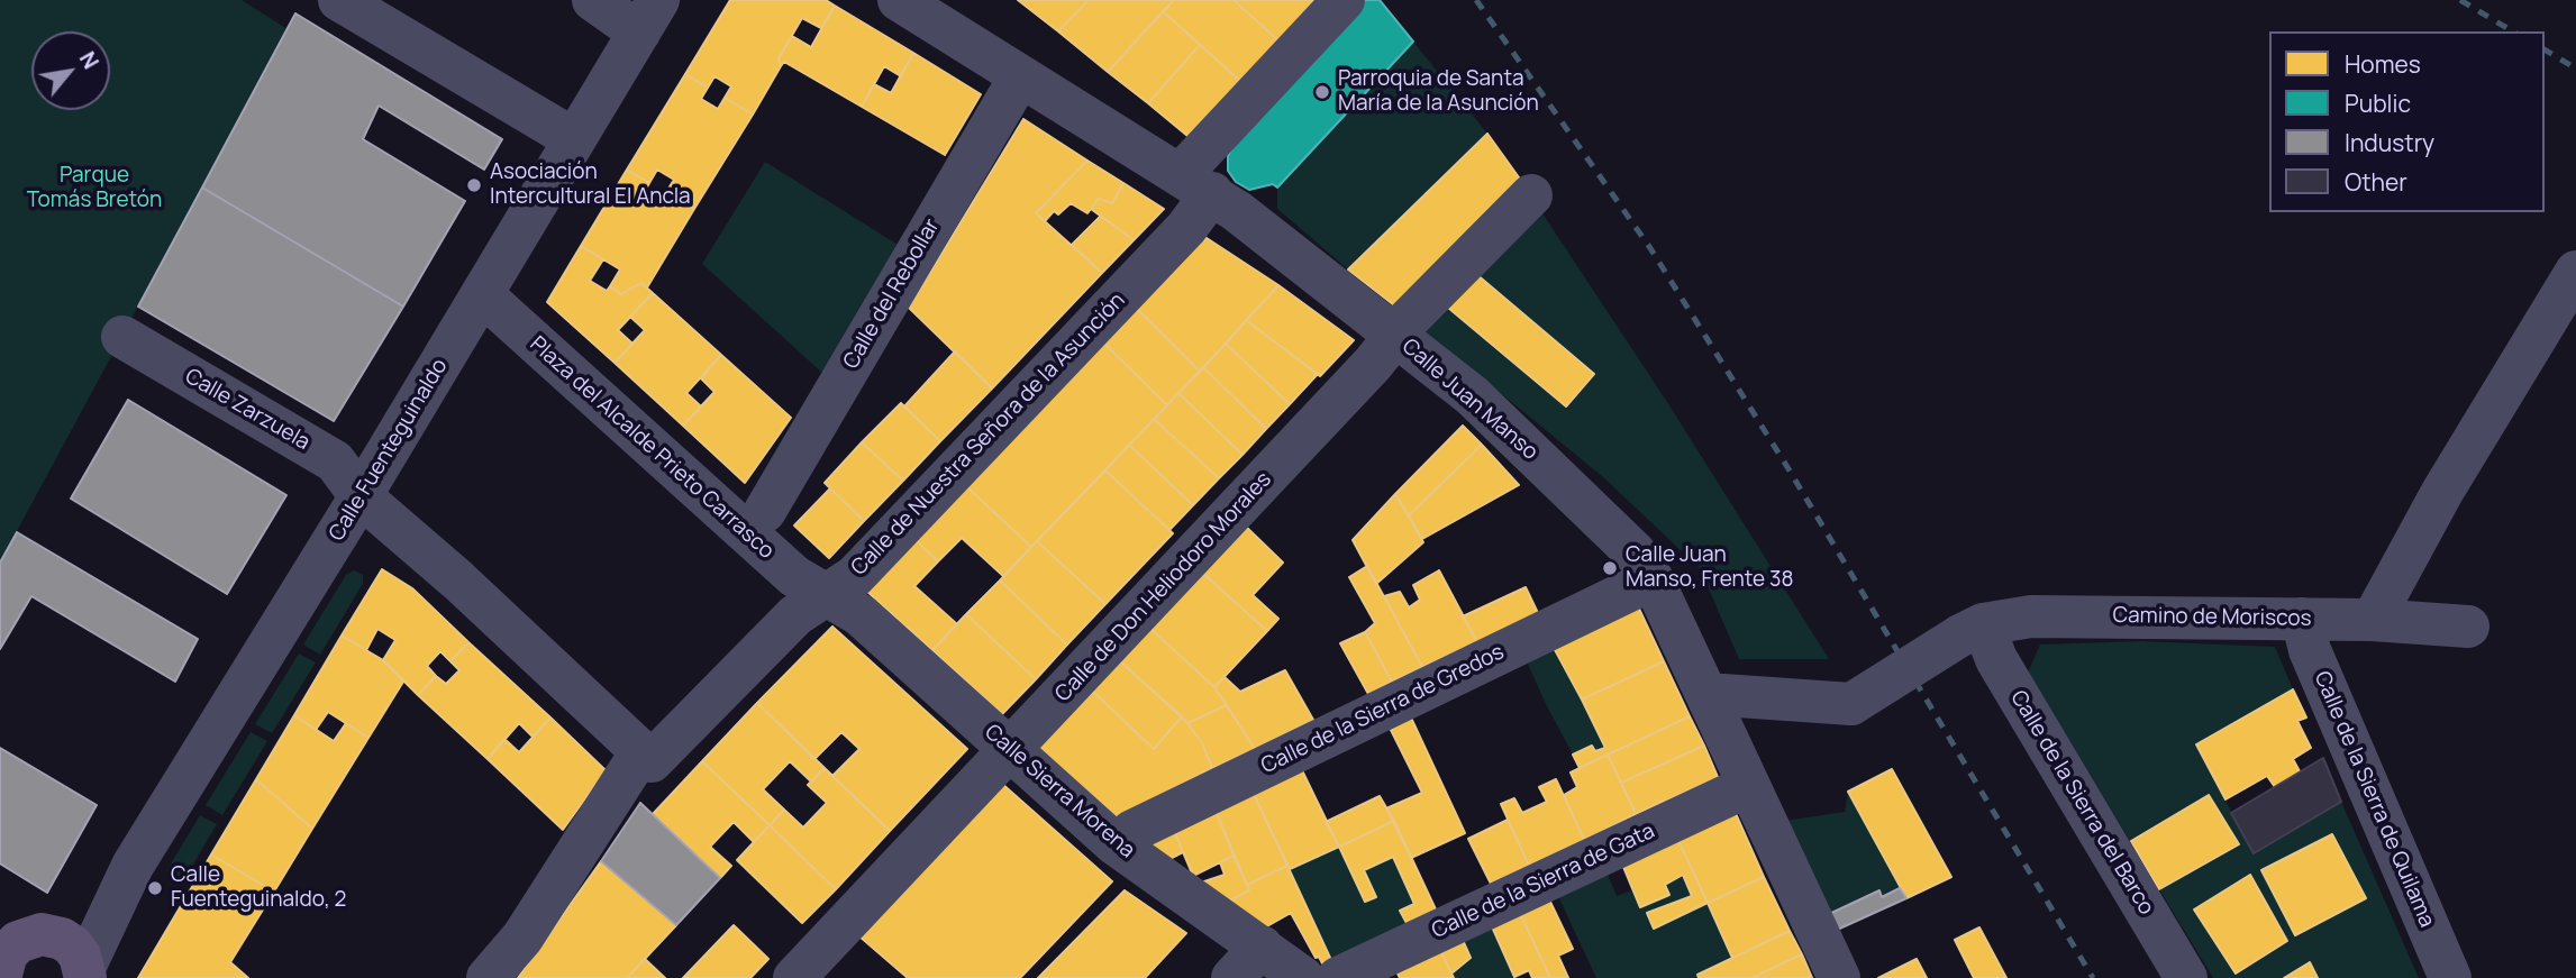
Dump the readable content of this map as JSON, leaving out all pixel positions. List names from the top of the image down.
{
  "streets": {
    "street": [
      "Calle del Rebollar",
      "Calle Juan Manso",
      "Calle Zarzuela",
      "Calle de Nuestra Señora de la Asunción",
      "Plaza del Alcalde Prieto Carrasco",
      "Calle Fuenteguinaldo",
      "Calle de Don Heliodoro Morales",
      "Camino de Moriscos",
      "Calle de la Sierra de Gredos",
      "Calle Sierra Morena",
      "Calle de la Sierra de Quilama",
      "Calle de la Sierra del Barco",
      "Calle de la Sierra de Gata"
    ]
  },
  "crossings": [
    ["Calle del Rebollar", "Calle Juan Manso"],
    ["Calle Juan Manso", "Calle de Nuestra Señora de la Asunción"],
    ["Calle Juan Manso", "Calle de Don Heliodoro Morales"],
    ["Calle Juan Manso", "Calle de la Sierra de Gredos"],
    ["Calle Juan Manso", "Calle de la Sierra de Gata"],
    ["Calle Zarzuela", "Calle Fuenteguinaldo"],
    ["Calle de Nuestra Señora de la Asunción", "Plaza del Alcalde Prieto Carrasco"],
    ["Calle de Nuestra Señora de la Asunción", "Calle Sierra Morena"],
    ["Plaza del Alcalde Prieto Carrasco", "Calle Fuenteguinaldo"],
    ["Plaza del Alcalde Prieto Carrasco", "Calle Sierra Morena"],
    ["Calle de Don Heliodoro Morales", "Calle Sierra Morena"],
    ["Camino de Moriscos", "Calle de la Sierra de Quilama"],
    ["Camino de Moriscos", "Calle de la Sierra del Barco"],
    ["Calle de la Sierra de Gredos", "Calle Sierra Morena"]
  ],
  "parks": ["Parque Tomás Bretón"],
  "places": [
    "Parroquia de Santa María de la Asunción",
    "Asociación Intercultural El Ancla",
    "Calle Juan Manso, Frente 38",
    "Calle Fuenteguinaldo, 2"
  ],
  "legend": [
    "Homes",
    "Public",
    "Industry",
    "Other"
  ],
  "north": "top right"
}
